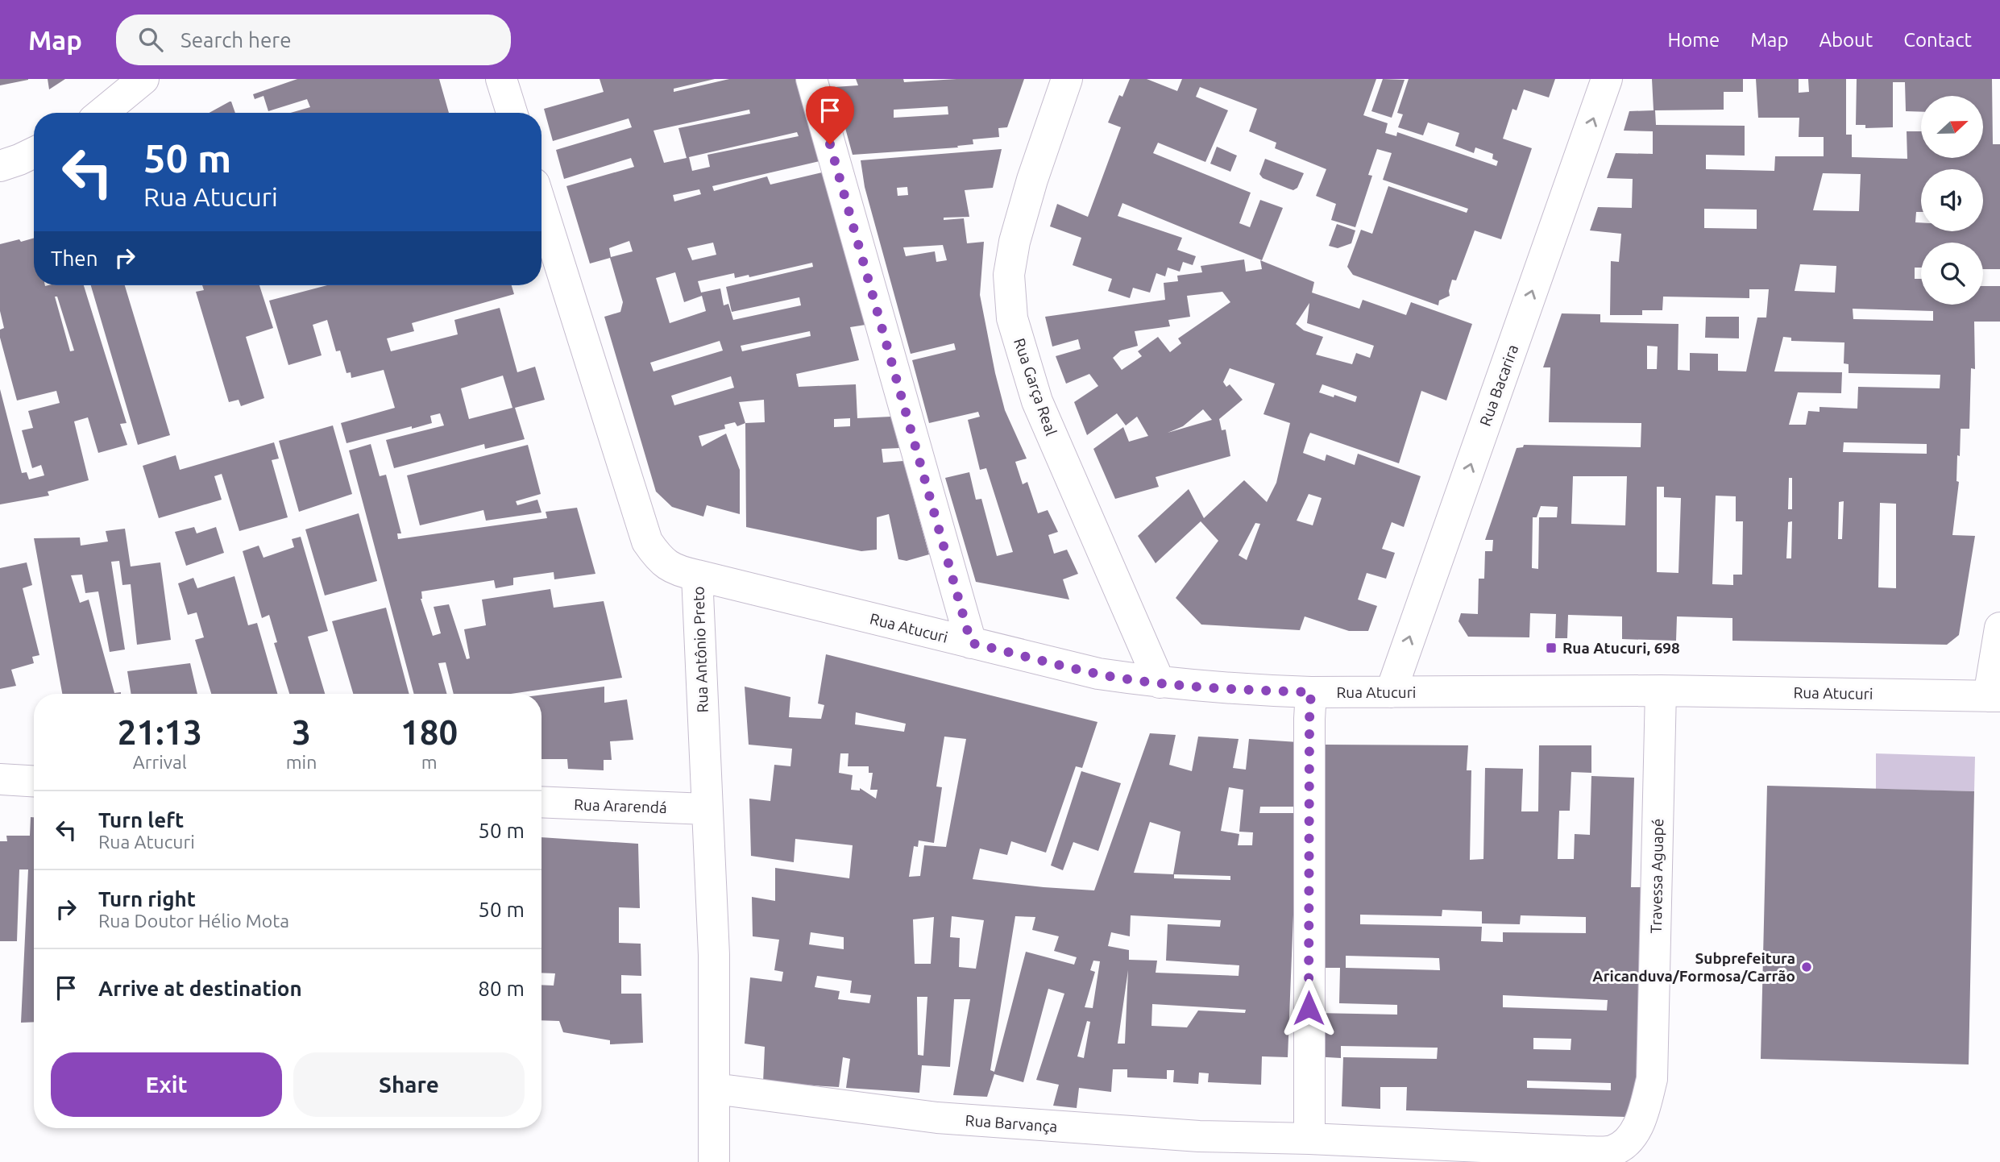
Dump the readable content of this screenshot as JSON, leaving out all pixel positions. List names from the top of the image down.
{
  "streets": {
    "street": [
      "Rua Bacarira",
      "Rua Garça Real",
      "Rua Atucuri",
      "Rua Antônio Preto",
      "Rua Ararendá",
      "Travessa Aguapé",
      "Rua Barvança"
    ]
  },
  "crossings": [
    ["Rua Bacarira", "Rua Atucuri"],
    ["Rua Garça Real", "Rua Atucuri"],
    ["Rua Atucuri", "Rua Antônio Preto"],
    ["Rua Atucuri", "Travessa Aguapé"],
    ["Rua Antônio Preto", "Rua Ararendá"],
    ["Rua Antônio Preto", "Rua Barvança"],
    ["Travessa Aguapé", "Rua Barvança"]
  ],
  "one_way": ["Rua Bacarira"],
  "places": {
    "transit": ["Rua Atucuri, 698"],
    "other": ["Subprefeitura Aricanduva/Formosa/Carrão"]
  },
  "north": "right",
  "page": {
    "header": "Map",
    "search": "Search here",
    "nav": [
      "Home",
      "Map",
      "About",
      "Contact"
    ],
    "turn": ["50 m", "Rua Atucuri"],
    "then": "Then",
    "eta": [
      "21:13",
      "Arrival",
      "3",
      "min",
      "180",
      "m"
    ],
    "list": [
      {
        "name": "Turn left",
        "note": "Rua Atucuri",
        "value": "50 m"
      },
      {
        "name": "Turn right",
        "note": "Rua Doutor Hélio Mota",
        "value": "50 m"
      },
      {
        "name": "Arrive at destination",
        "value": "80 m"
      }
    ],
    "buttons": ["Exit", "Share"]
  }
}
